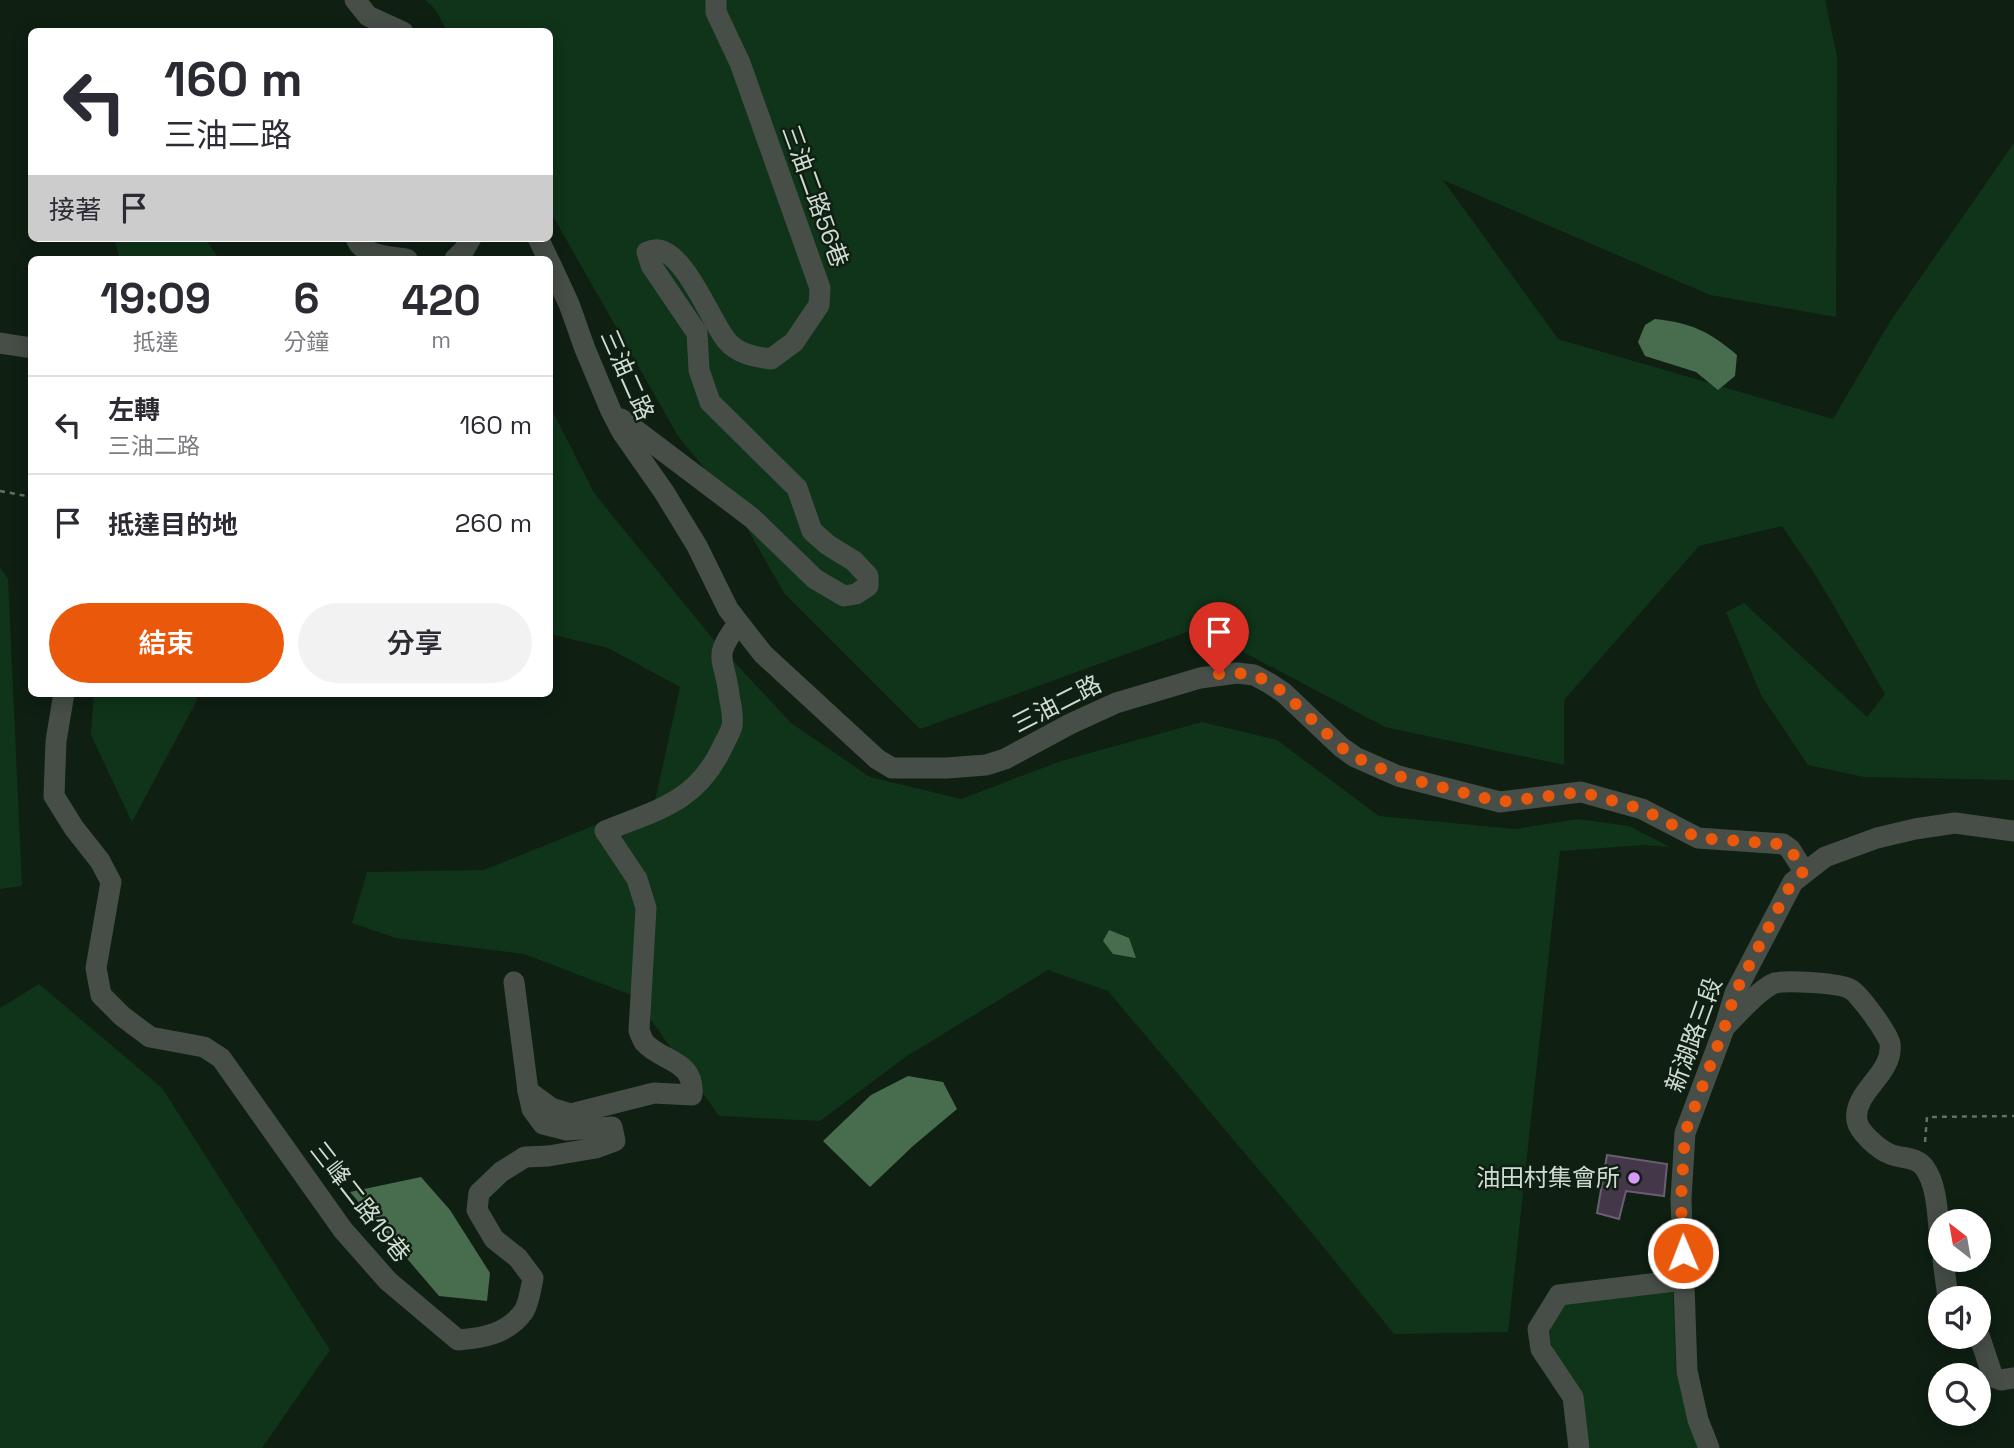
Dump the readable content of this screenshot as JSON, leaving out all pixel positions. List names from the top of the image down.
{
  "streets": {
    "street": [
      "三油二路56巷",
      "三油二路",
      "新湖路三段",
      "三峰二路19巷"
    ]
  },
  "crossings": [
    ["三油二路56巷", "三油二路"],
    ["三油二路", "新湖路三段"]
  ],
  "places": ["油田村集會所"],
  "north": "top left",
  "page": {
    "turn": ["160 m", "三油二路"],
    "then": "接著",
    "eta": [
      "19:09",
      "抵達",
      "6",
      "分鐘",
      "420",
      "m"
    ],
    "list": [
      {
        "name": "左轉",
        "note": "三油二路",
        "value": "160 m"
      },
      {
        "name": "抵達目的地",
        "value": "260 m"
      }
    ],
    "buttons": ["結束", "分享"]
  }
}
